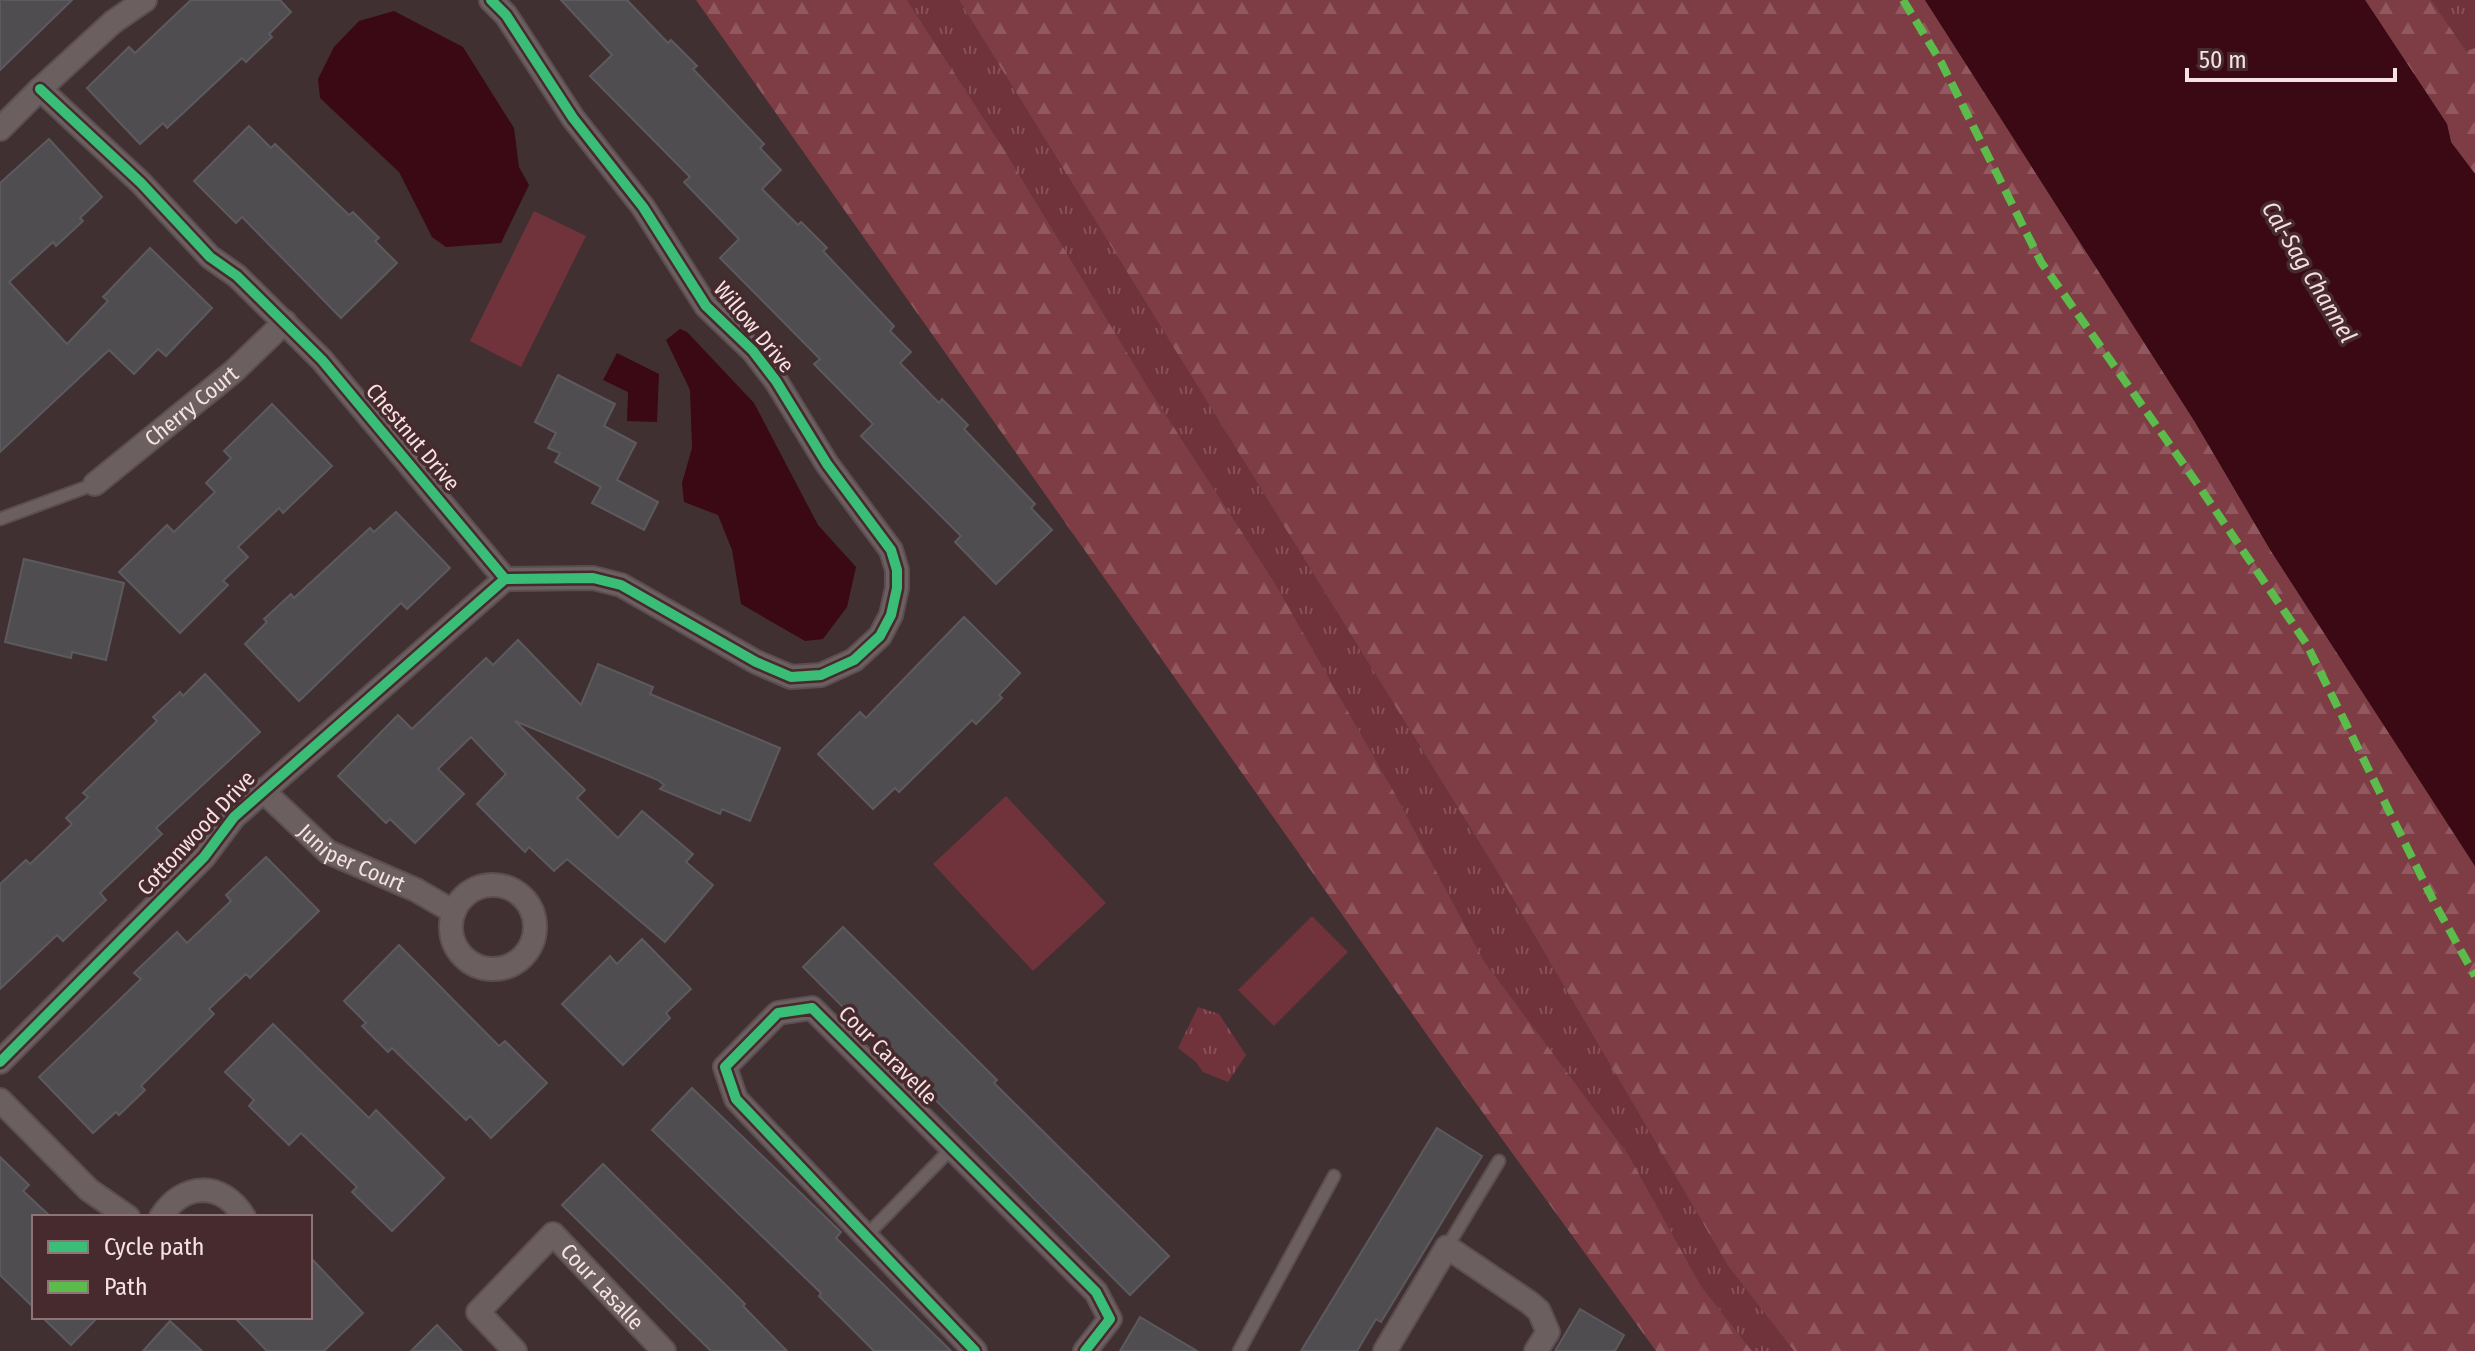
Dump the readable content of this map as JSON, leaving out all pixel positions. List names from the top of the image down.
{
  "streets": {
    "street": [
      "Willow Drive",
      "Cherry Court",
      "Chestnut Drive",
      "Cottonwood Drive",
      "Juniper Court",
      "Cour Caravelle",
      "Cour Lasalle"
    ]
  },
  "crossings": [
    ["Willow Drive", "Chestnut Drive"],
    ["Willow Drive", "Cottonwood Drive"],
    ["Cherry Court", "Chestnut Drive"],
    ["Chestnut Drive", "Cottonwood Drive"],
    ["Cottonwood Drive", "Juniper Court"]
  ],
  "water": ["Cal-Sag Channel"],
  "legend": ["Cycle path", "Path"],
  "scale_bar": "50 m"
}
